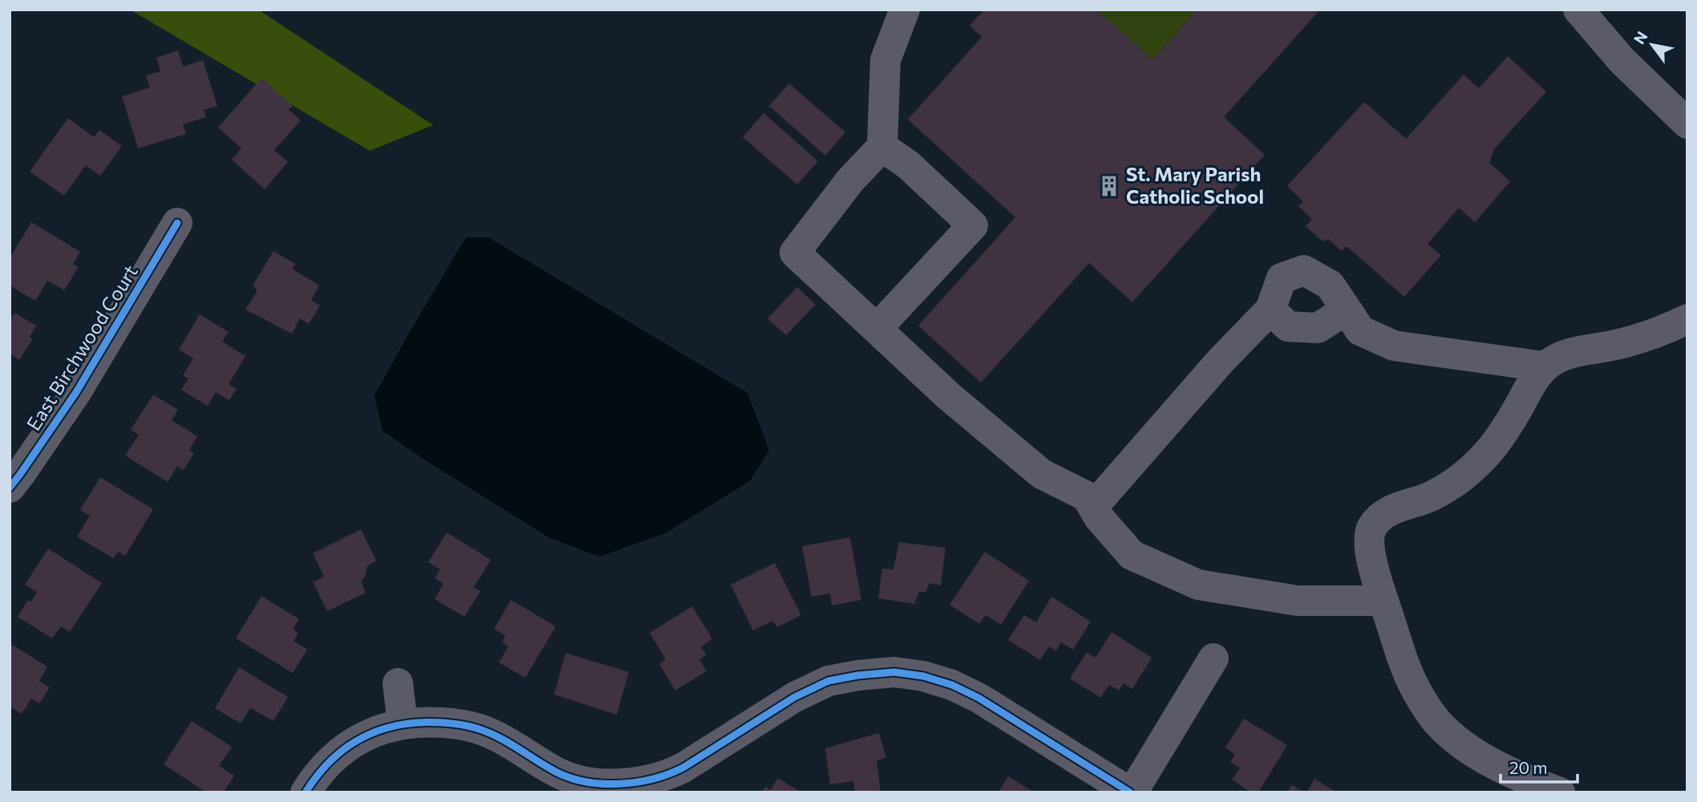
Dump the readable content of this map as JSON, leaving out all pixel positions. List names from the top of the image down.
{
  "streets": {
    "street": ["East Birchwood Court"]
  },
  "places": {
    "building": ["St. Mary Parish Catholic School"]
  },
  "scale_bar": "20 m",
  "north": "top left"
}
